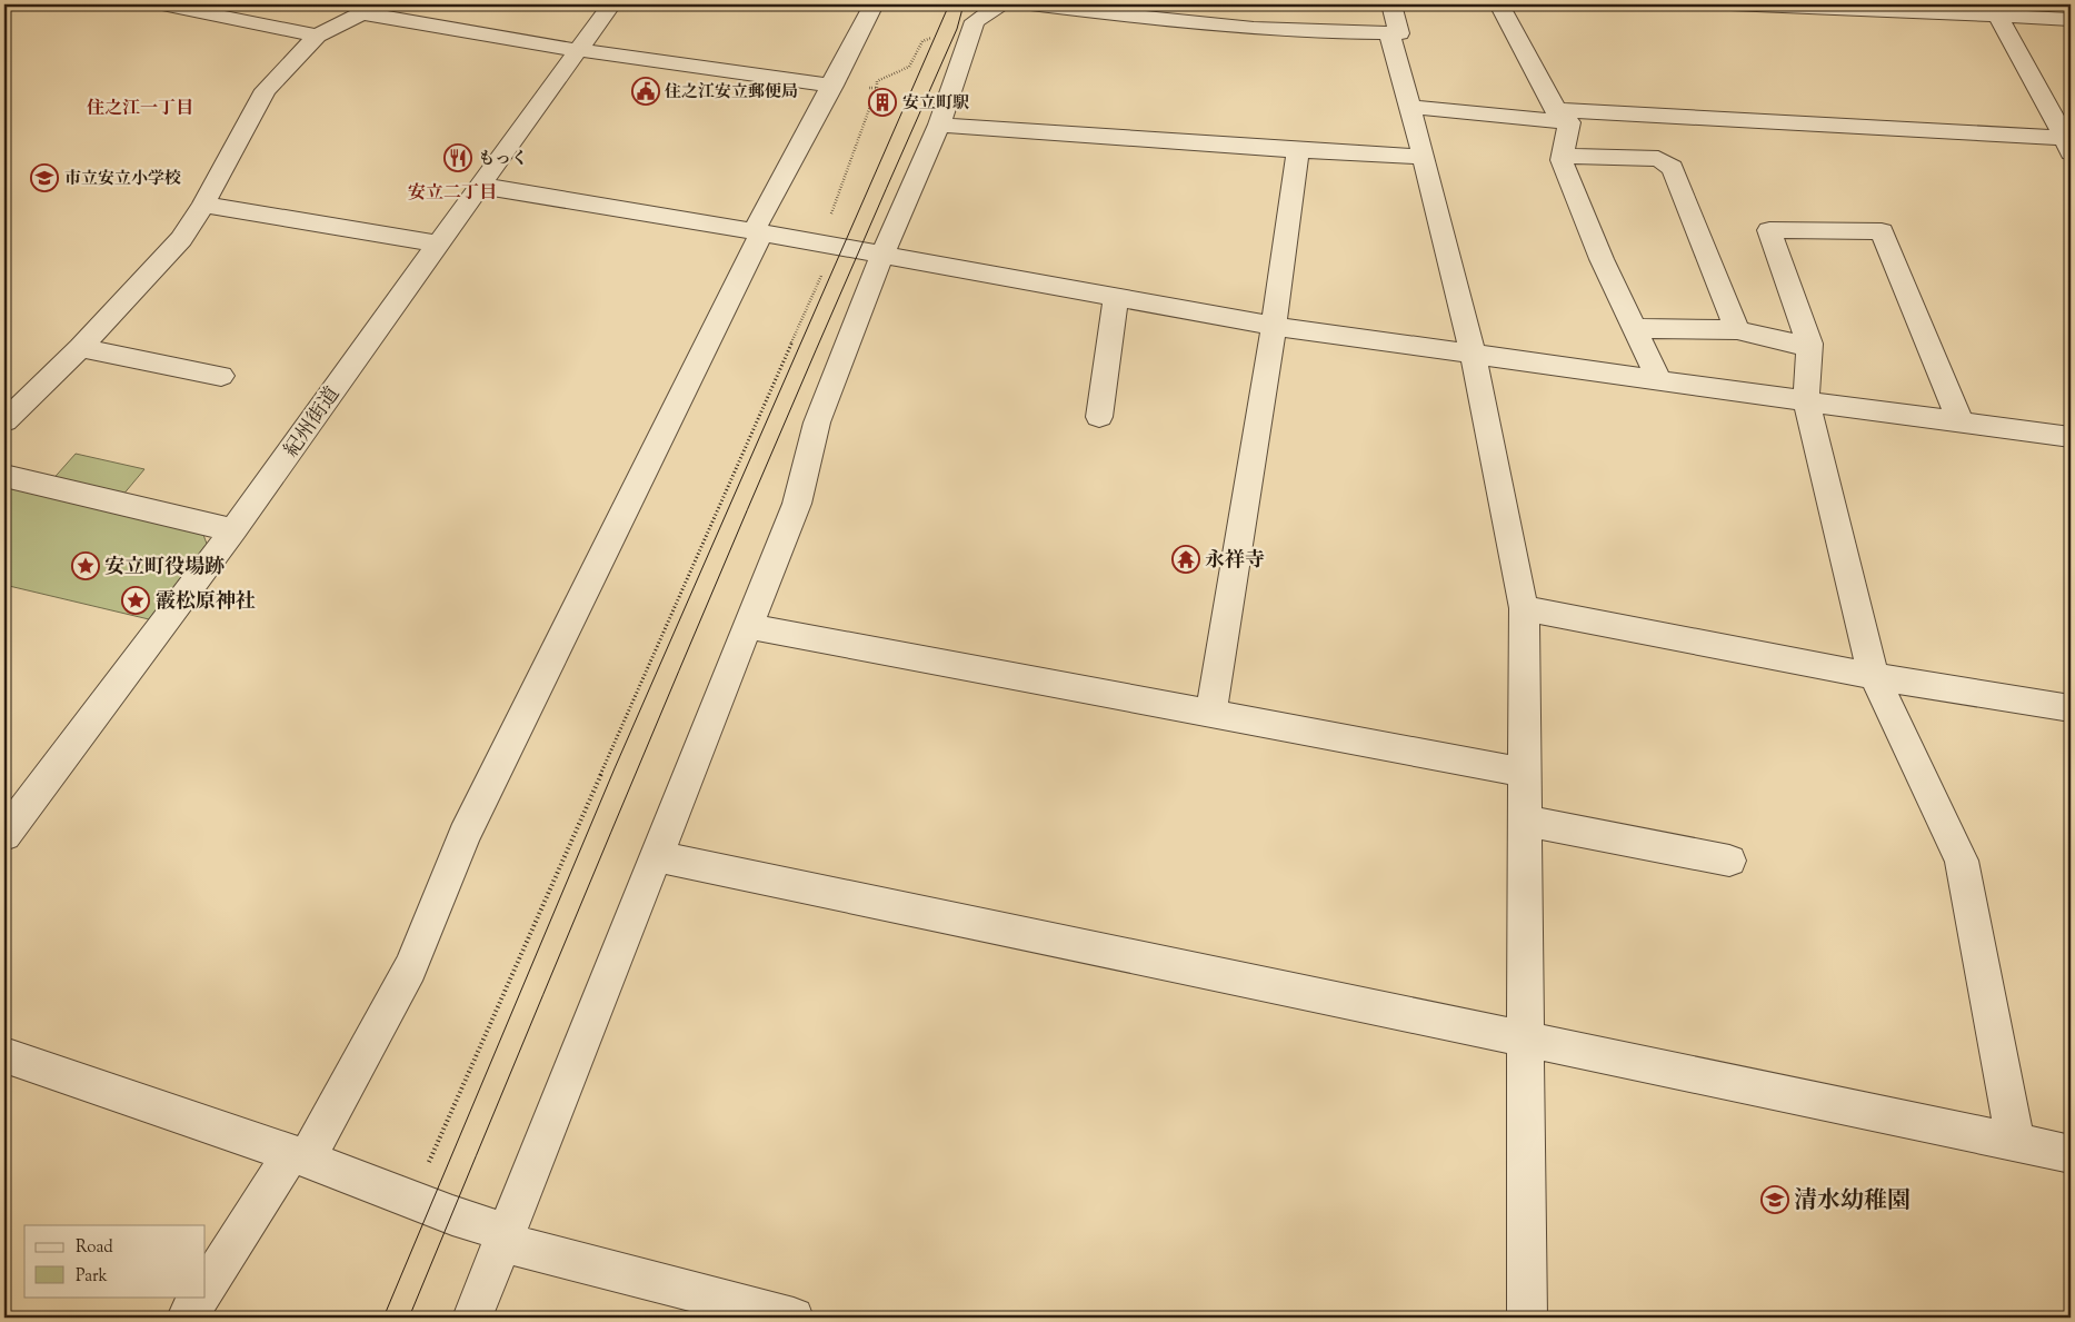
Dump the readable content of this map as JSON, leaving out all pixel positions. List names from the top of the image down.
{
  "streets": {
    "street": ["紀州街道"]
  },
  "districts": ["住之江一丁目", "安立二丁目"],
  "places": {
    "public building": ["住之江安立郵便局"],
    "building": ["安立町駅"],
    "restaurant": ["もっく"],
    "school or university": ["市立安立小学校", "清水幼稚園"],
    "temple": ["永祥寺"],
    "place": ["安立町役場跡", "霰松原神社"]
  },
  "legend": ["Road", "Park"]
}
